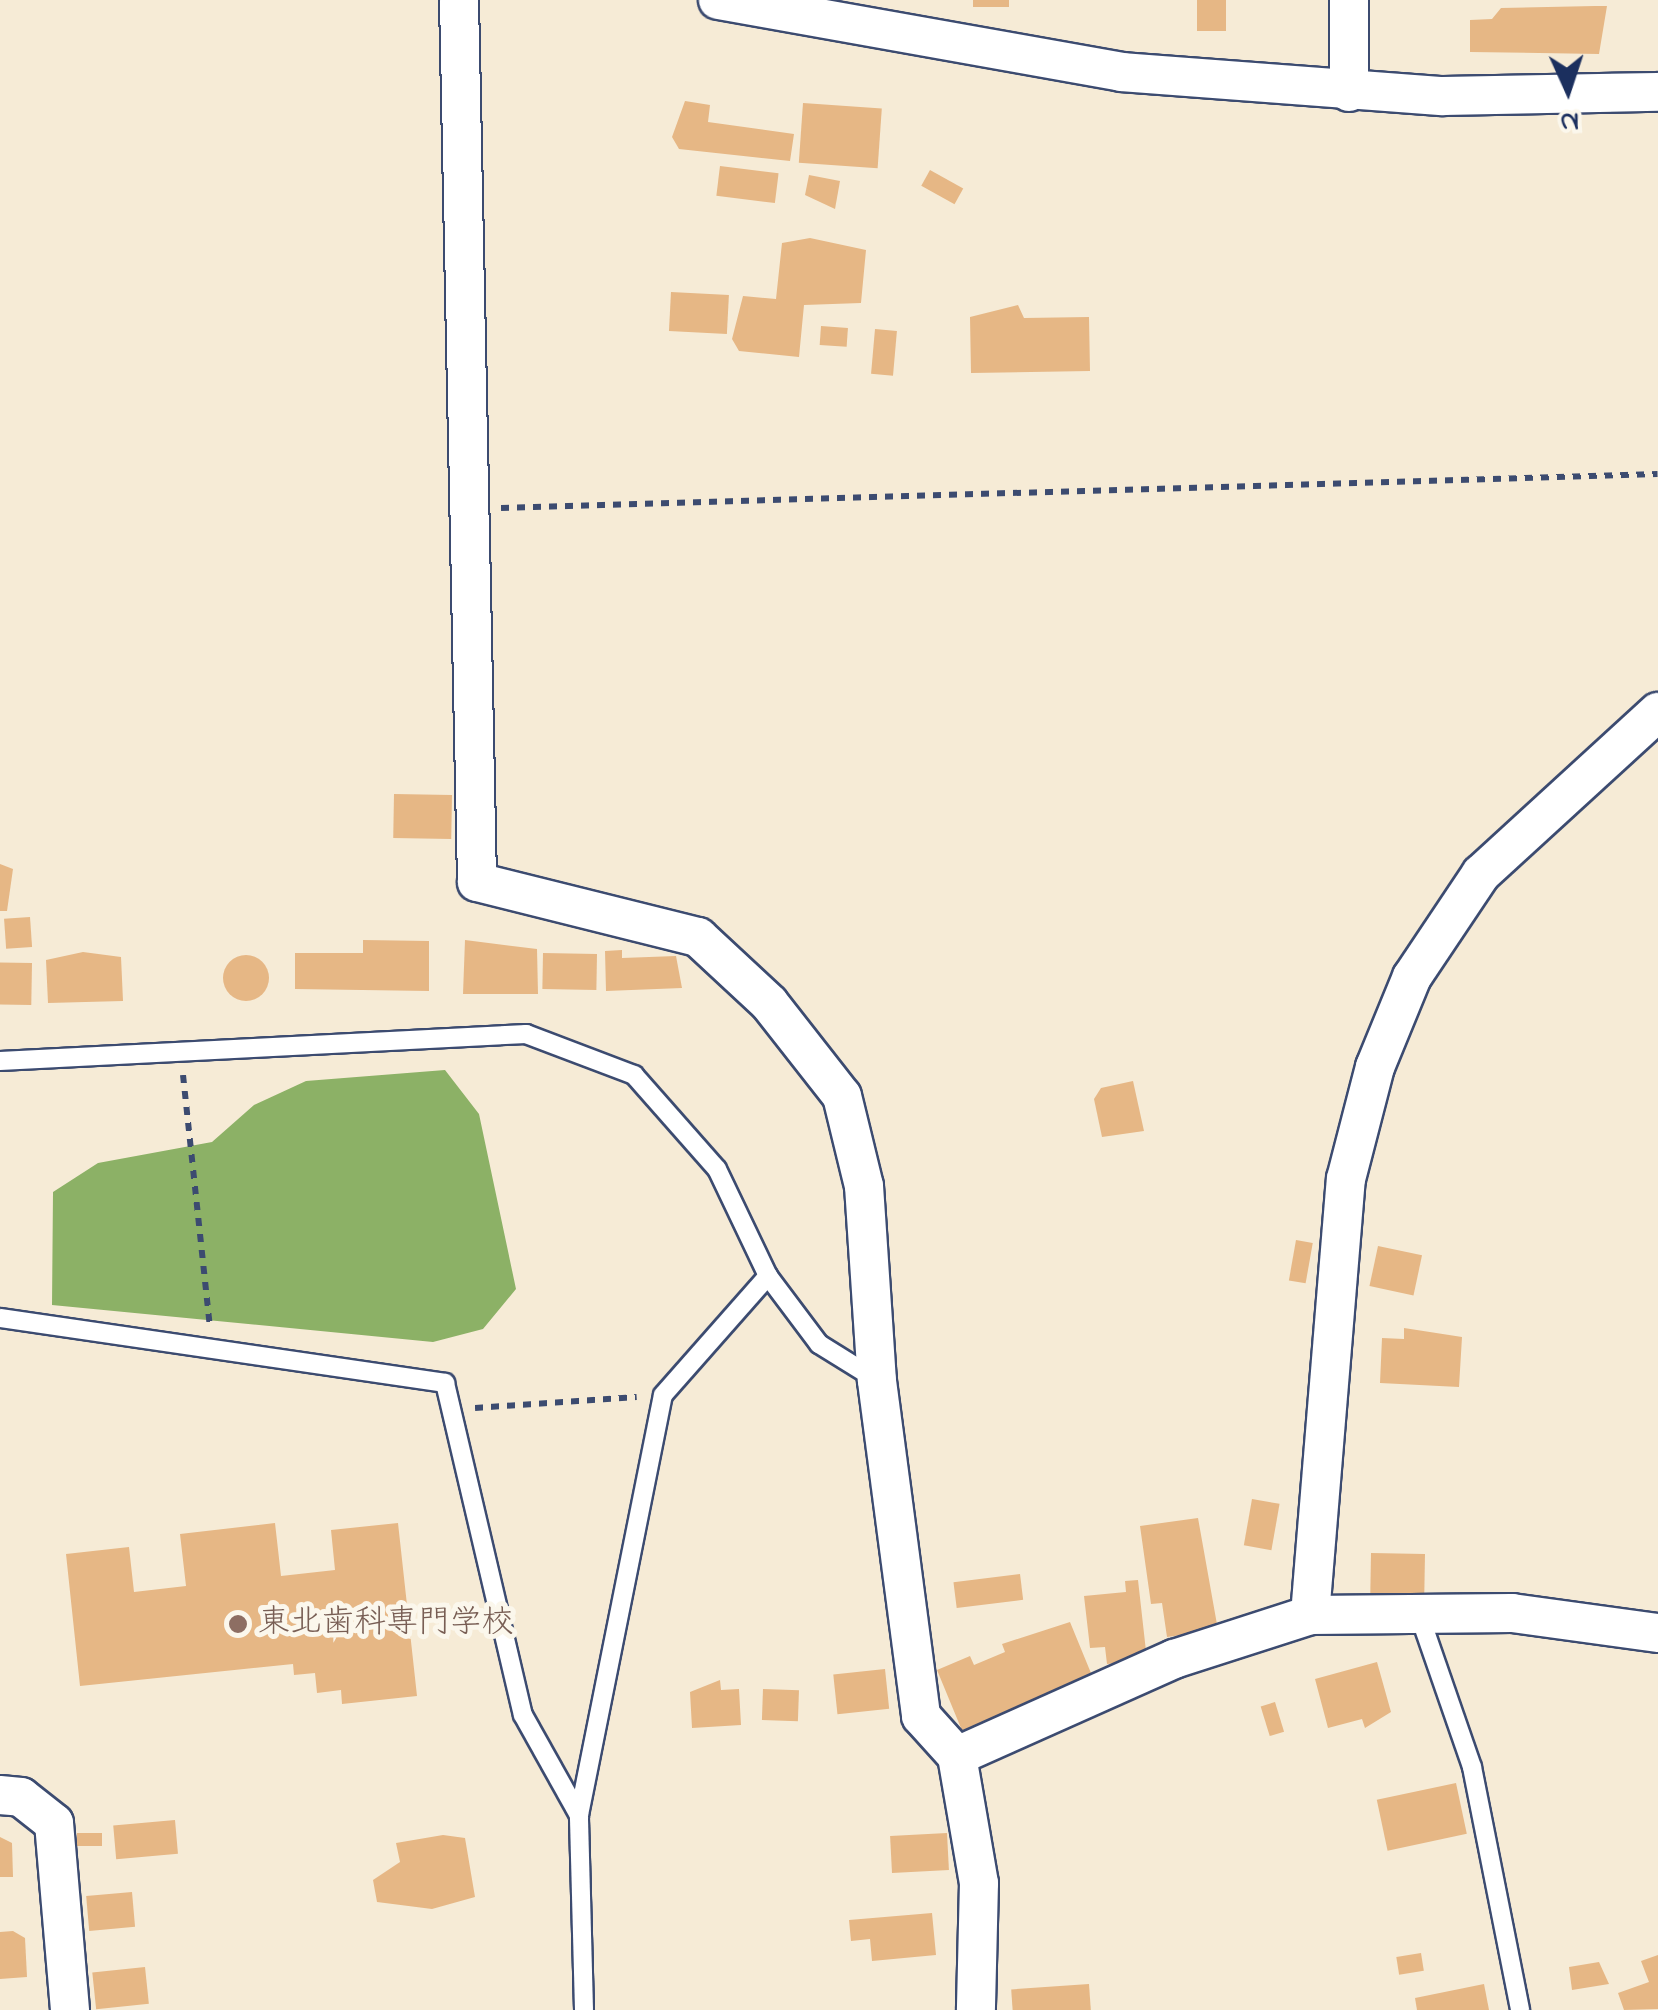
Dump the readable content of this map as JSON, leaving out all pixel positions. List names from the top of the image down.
{
  "places": ["東北歯科専門学校"],
  "north": "bottom"
}
